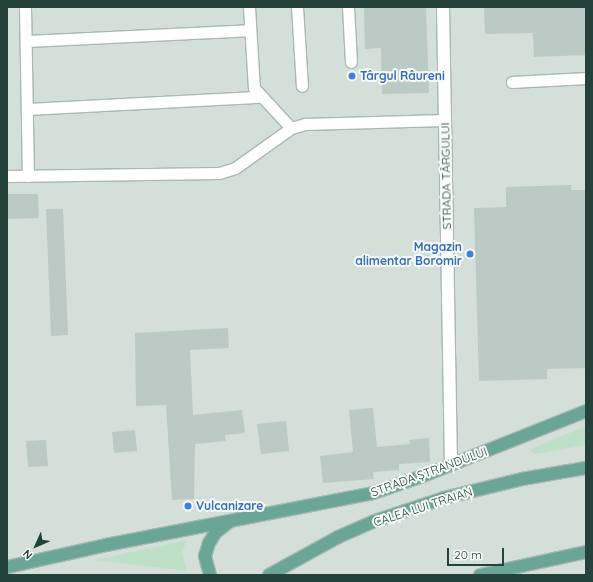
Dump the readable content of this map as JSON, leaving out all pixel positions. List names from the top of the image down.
{
  "streets": {
    "main road": ["STRADA ȘTRANDULUI", "CALEA LUI TRAIAN"],
    "street": ["STRADA TÂRGULUI"]
  },
  "crossings": [
    ["STRADA TÂRGULUI", "STRADA ȘTRANDULUI"]
  ],
  "places": ["Târgul Râureni", "Magazin alimentar Boromir", "Vulcanizare"],
  "scale_bar": "20 m",
  "north": "bottom left"
}
